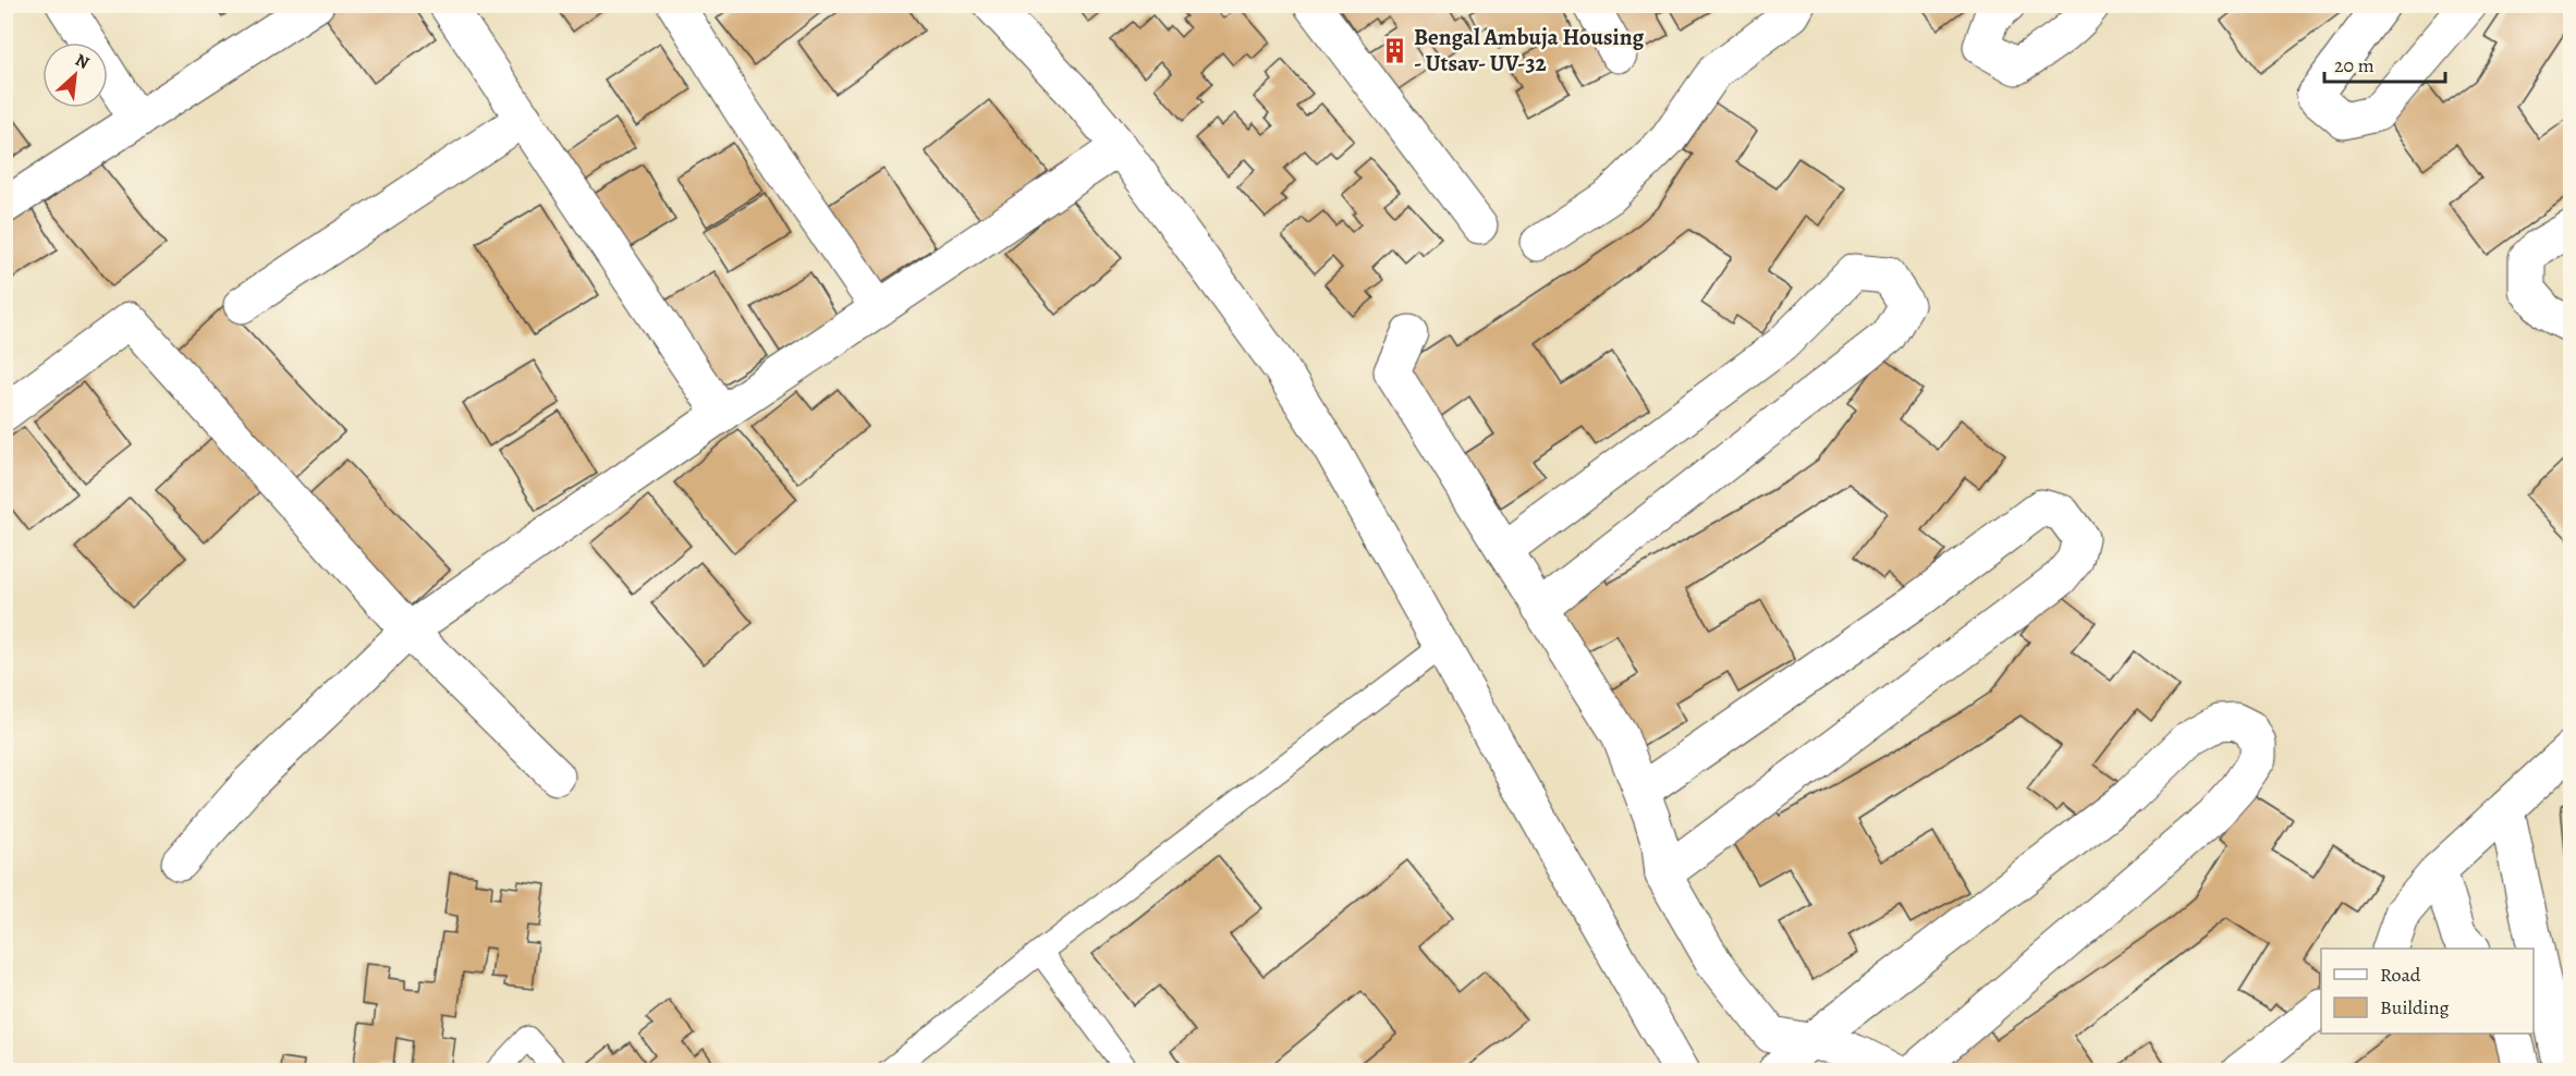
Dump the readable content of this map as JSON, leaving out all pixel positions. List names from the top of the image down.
{
  "places": {
    "building": ["Bengal Ambuja Housing - Utsav- UV-32"]
  },
  "legend": ["Road", "Building"],
  "scale_bar": "20 m",
  "north": "top right"
}
